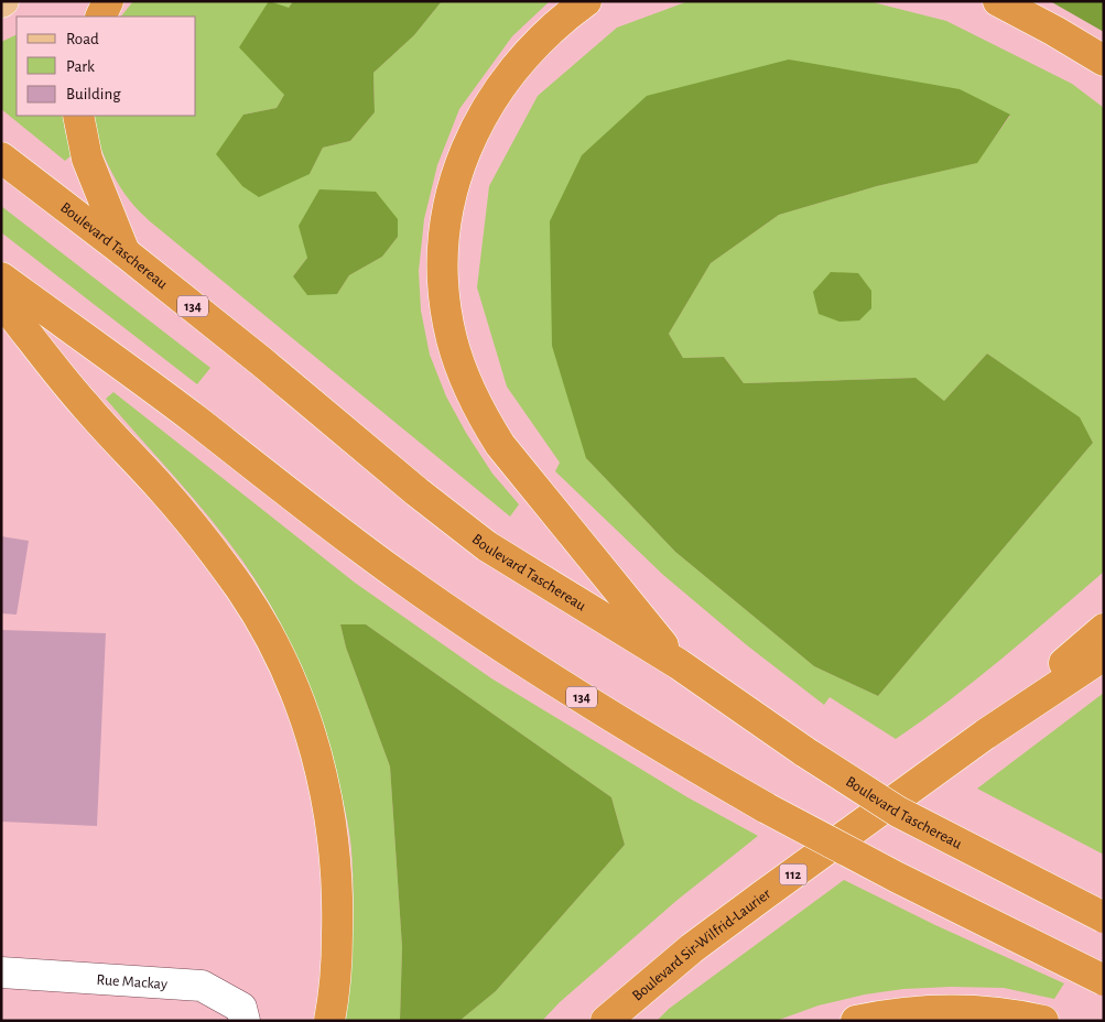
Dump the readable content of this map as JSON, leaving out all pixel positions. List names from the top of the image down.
{
  "streets": {
    "highway": [
      "Boulevard Taschereau",
      "134",
      "112",
      "Boulevard Sir-Wilfrid-Laurier"
    ],
    "street": ["Rue Mackay"]
  },
  "legend": ["Road", "Park", "Building"]
}
